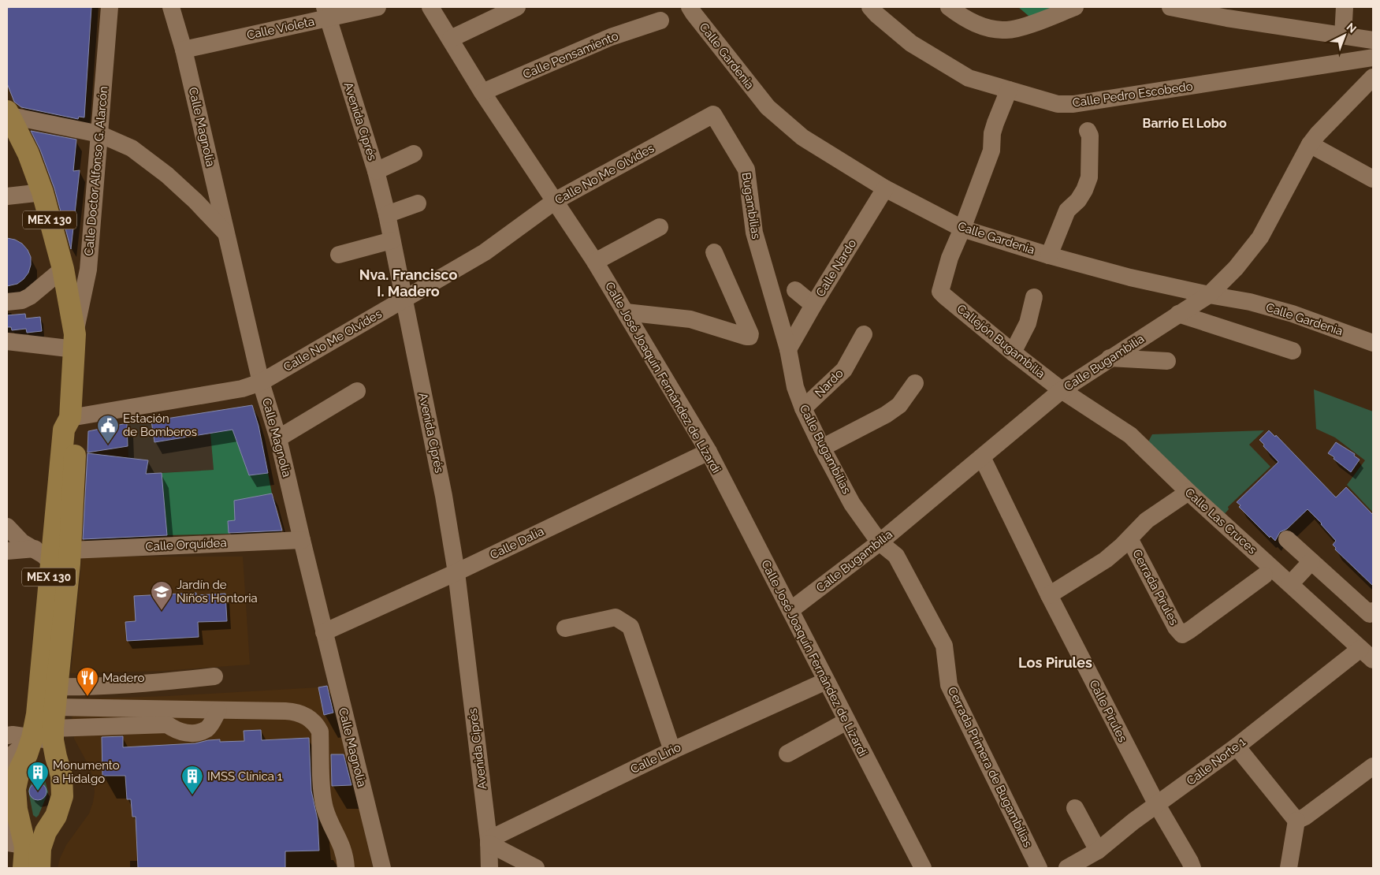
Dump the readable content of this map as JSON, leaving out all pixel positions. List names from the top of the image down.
{
  "streets": {
    "main road": ["MEX 130"],
    "street": [
      "Calle Violeta",
      "Calle Pensamiento",
      "Calle Gardenia",
      "Calle Pedro Escobedo",
      "Avenida Ciprés",
      "Calle Magnolia",
      "Calle Doctor Alfonso G. Alarcón",
      "Calle No Me Olvides",
      "Bugambilias",
      "Calle Nardo",
      "Callejón Bugambilia",
      "Calle Bugambilia",
      "Calle José Joaquín Fernández de Lizardi",
      "Nardo",
      "Calle Bugambilias",
      "Calle Las Cruces",
      "Calle Dalia",
      "Calle Orquídea",
      "Cerrada Pirules",
      "Calle Pirules",
      "Calle Lirio",
      "Calle Norte 1",
      "Cerrada Primera de Bugambilias"
    ]
  },
  "crossings": [
    ["Calle Violeta", "Avenida Ciprés"],
    ["Calle Violeta", "Calle Magnolia"],
    ["Calle Pensamiento", "Calle José Joaquín Fernández de Lizardi"],
    ["Calle Gardenia", "Calle Nardo"],
    ["Calle Gardenia", "Callejón Bugambilia"],
    ["Calle Gardenia", "Calle Bugambilia"],
    ["Avenida Ciprés", "Calle No Me Olvides"],
    ["Avenida Ciprés", "Calle Dalia"],
    ["Avenida Ciprés", "Calle Lirio"],
    ["Calle Magnolia", "Calle No Me Olvides"],
    ["Calle Magnolia", "Calle Dalia"],
    ["Calle Magnolia", "Calle Orquídea"],
    ["Calle Doctor Alfonso G. Alarcón", "MEX 130"],
    ["Calle No Me Olvides", "Bugambilias"],
    ["Calle No Me Olvides", "MEX 130"],
    ["Calle No Me Olvides", "Calle José Joaquín Fernández de Lizardi"],
    ["Bugambilias", "Calle Nardo"],
    ["Bugambilias", "Calle Bugambilias"],
    ["MEX 130", "Calle Orquídea"],
    ["Calle Nardo", "Calle Bugambilias"],
    ["Callejón Bugambilia", "Calle Bugambilia"],
    ["Callejón Bugambilia", "Calle Las Cruces"],
    ["Calle Bugambilia", "Calle José Joaquín Fernández de Lizardi"],
    ["Calle Bugambilia", "Calle Bugambilias"],
    ["Calle Bugambilia", "Calle Las Cruces"],
    ["Calle Bugambilia", "Calle Pirules"],
    ["Calle Bugambilia", "Cerrada Primera de Bugambilias"],
    ["Calle José Joaquín Fernández de Lizardi", "Calle Dalia"],
    ["Calle José Joaquín Fernández de Lizardi", "Calle Lirio"],
    ["Nardo", "Calle Bugambilias"],
    ["Calle Bugambilias", "Cerrada Primera de Bugambilias"],
    ["Calle Las Cruces", "Calle Norte 1"],
    ["Calle Pirules", "Calle Norte 1"]
  ],
  "districts": ["Barrio El Lobo", "Nva. Francisco I. Madero", "Los Pirules"],
  "places": {
    "public building": ["Estación de Bomberos"],
    "school or university": ["Jardín de Niños Hontoria"],
    "restaurant": ["Madero"],
    "building": ["Monumento a Hidalgo", "IMSS Clínica 1"]
  },
  "north": "top right"
}
